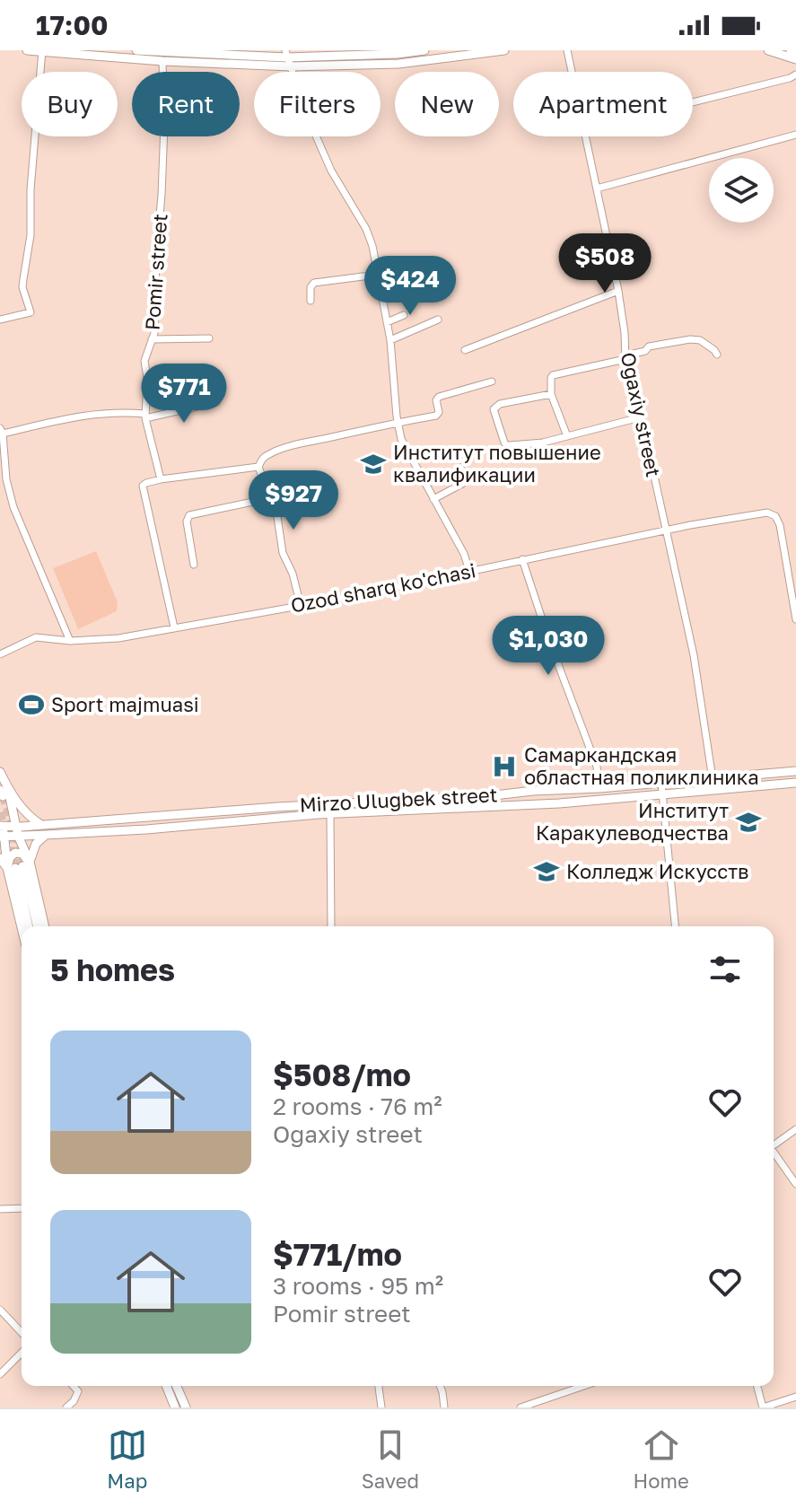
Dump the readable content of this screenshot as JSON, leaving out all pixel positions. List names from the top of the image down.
{
  "streets": {
    "main road": ["Mirzo Ulugbek street"],
    "street": ["Pomir street", "Ogaxiy street", "Ozod sharq ko'chasi"]
  },
  "crossings": [
    ["Ogaxiy street", "Ozod sharq ko'chasi"],
    ["Ogaxiy street", "Mirzo Ulugbek street"]
  ],
  "places": {
    "school or university": ["Институт повышение квалификации", "Институт Каракулеводчества", "Колледж Искусств"],
    "sports": ["Sport majmuasi"],
    "hospital": ["Самаркандская областная поликлиника"]
  },
  "page": {
    "status": "17:00",
    "chip": [
      "Buy",
      "Rent",
      "Filters",
      "New",
      "Apartment"
    ],
    "price": [
      "$508",
      "$424",
      "$771",
      "$927",
      "$1,030"
    ],
    "heading": "5 homes",
    "list": [
      {
        "name": "$508/mo",
        "note": "2 rooms · 76 m² · Ogaxiy street"
      },
      {
        "name": "$771/mo",
        "note": "3 rooms · 95 m² · Pomir street"
      }
    ],
    "tabs": ["Map", "Saved", "Home"]
  }
}
